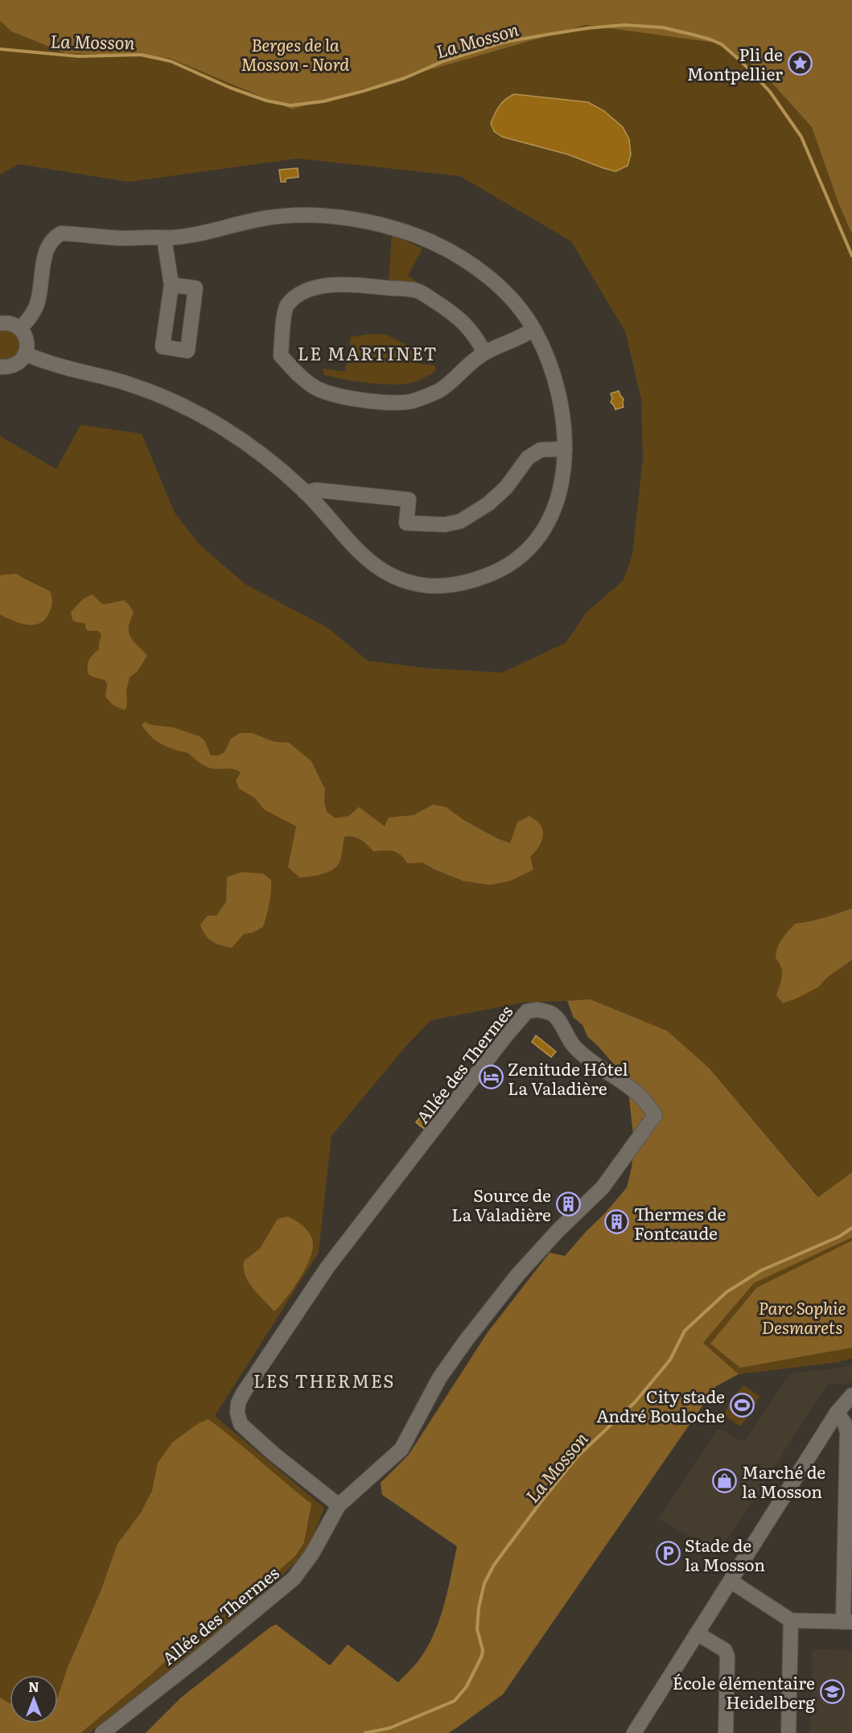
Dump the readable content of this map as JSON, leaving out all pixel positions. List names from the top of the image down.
{
  "streets": {
    "street": ["Allée des Thermes"]
  },
  "districts": ["LE MARTINET", "LES THERMES"],
  "water": ["La Mosson"],
  "parks": ["Berges de la Mosson - Nord", "Parc Sophie Desmarets"],
  "places": {
    "place": ["Pli de Montpellier"],
    "hotel": ["Zenitude Hôtel La Valadière"],
    "building": ["Source de La Valadière", "Thermes de Fontcaude"],
    "sports": ["City stade André Bouloche"],
    "shop": ["Marché de la Mosson"],
    "parking": ["Stade de la Mosson"],
    "school or university": ["École élémentaire Heidelberg"]
  },
  "north": "top"
}
